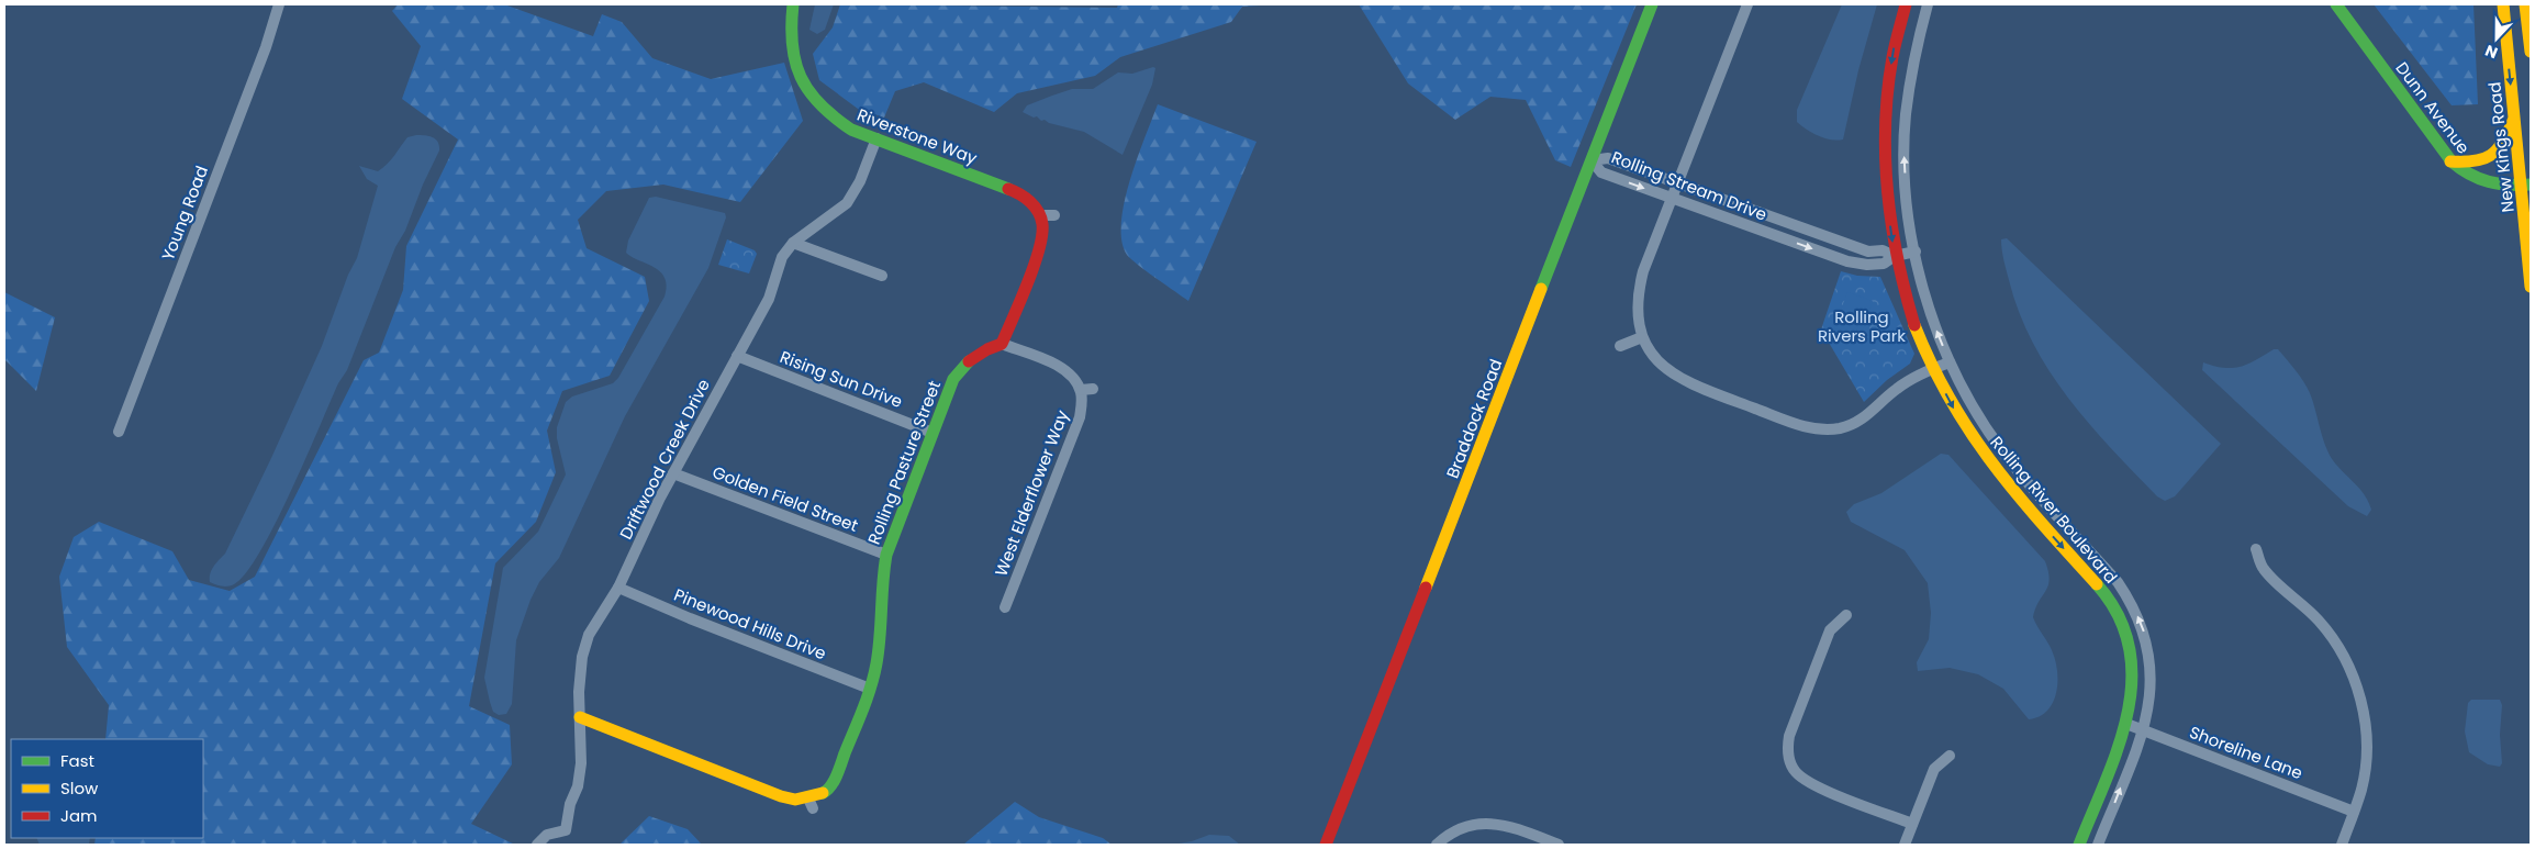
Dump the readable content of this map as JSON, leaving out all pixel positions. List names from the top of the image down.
{
  "streets": {
    "main road": [
      "Dunn Avenue",
      "Riverstone Way",
      "New Kings Road",
      "Braddock Road",
      "Rolling Pasture Street",
      "Rolling River Boulevard"
    ],
    "street": [
      "Rolling Stream Drive",
      "Young Road",
      "Rising Sun Drive",
      "Driftwood Creek Drive",
      "West Elderflower Way",
      "Golden Field Street",
      "Pinewood Hills Drive",
      "Shoreline Lane"
    ]
  },
  "crossings": [
    ["Dunn Avenue", "New Kings Road"],
    ["Riverstone Way", "Driftwood Creek Drive"],
    ["Riverstone Way", "Rolling Pasture Street"],
    ["Rolling Stream Drive", "Braddock Road"],
    ["Rolling Stream Drive", "Rolling River Boulevard"],
    ["Rising Sun Drive", "Driftwood Creek Drive"],
    ["Rising Sun Drive", "Rolling Pasture Street"],
    ["Driftwood Creek Drive", "Rolling Pasture Street"],
    ["Driftwood Creek Drive", "Golden Field Street"],
    ["Driftwood Creek Drive", "Pinewood Hills Drive"],
    ["Rolling Pasture Street", "Golden Field Street"],
    ["Rolling Pasture Street", "Pinewood Hills Drive"],
    ["Rolling River Boulevard", "Shoreline Lane"]
  ],
  "parks": ["Rolling Rivers Park"],
  "legend": ["Fast", "Slow", "Jam"],
  "north": "bottom"
}
